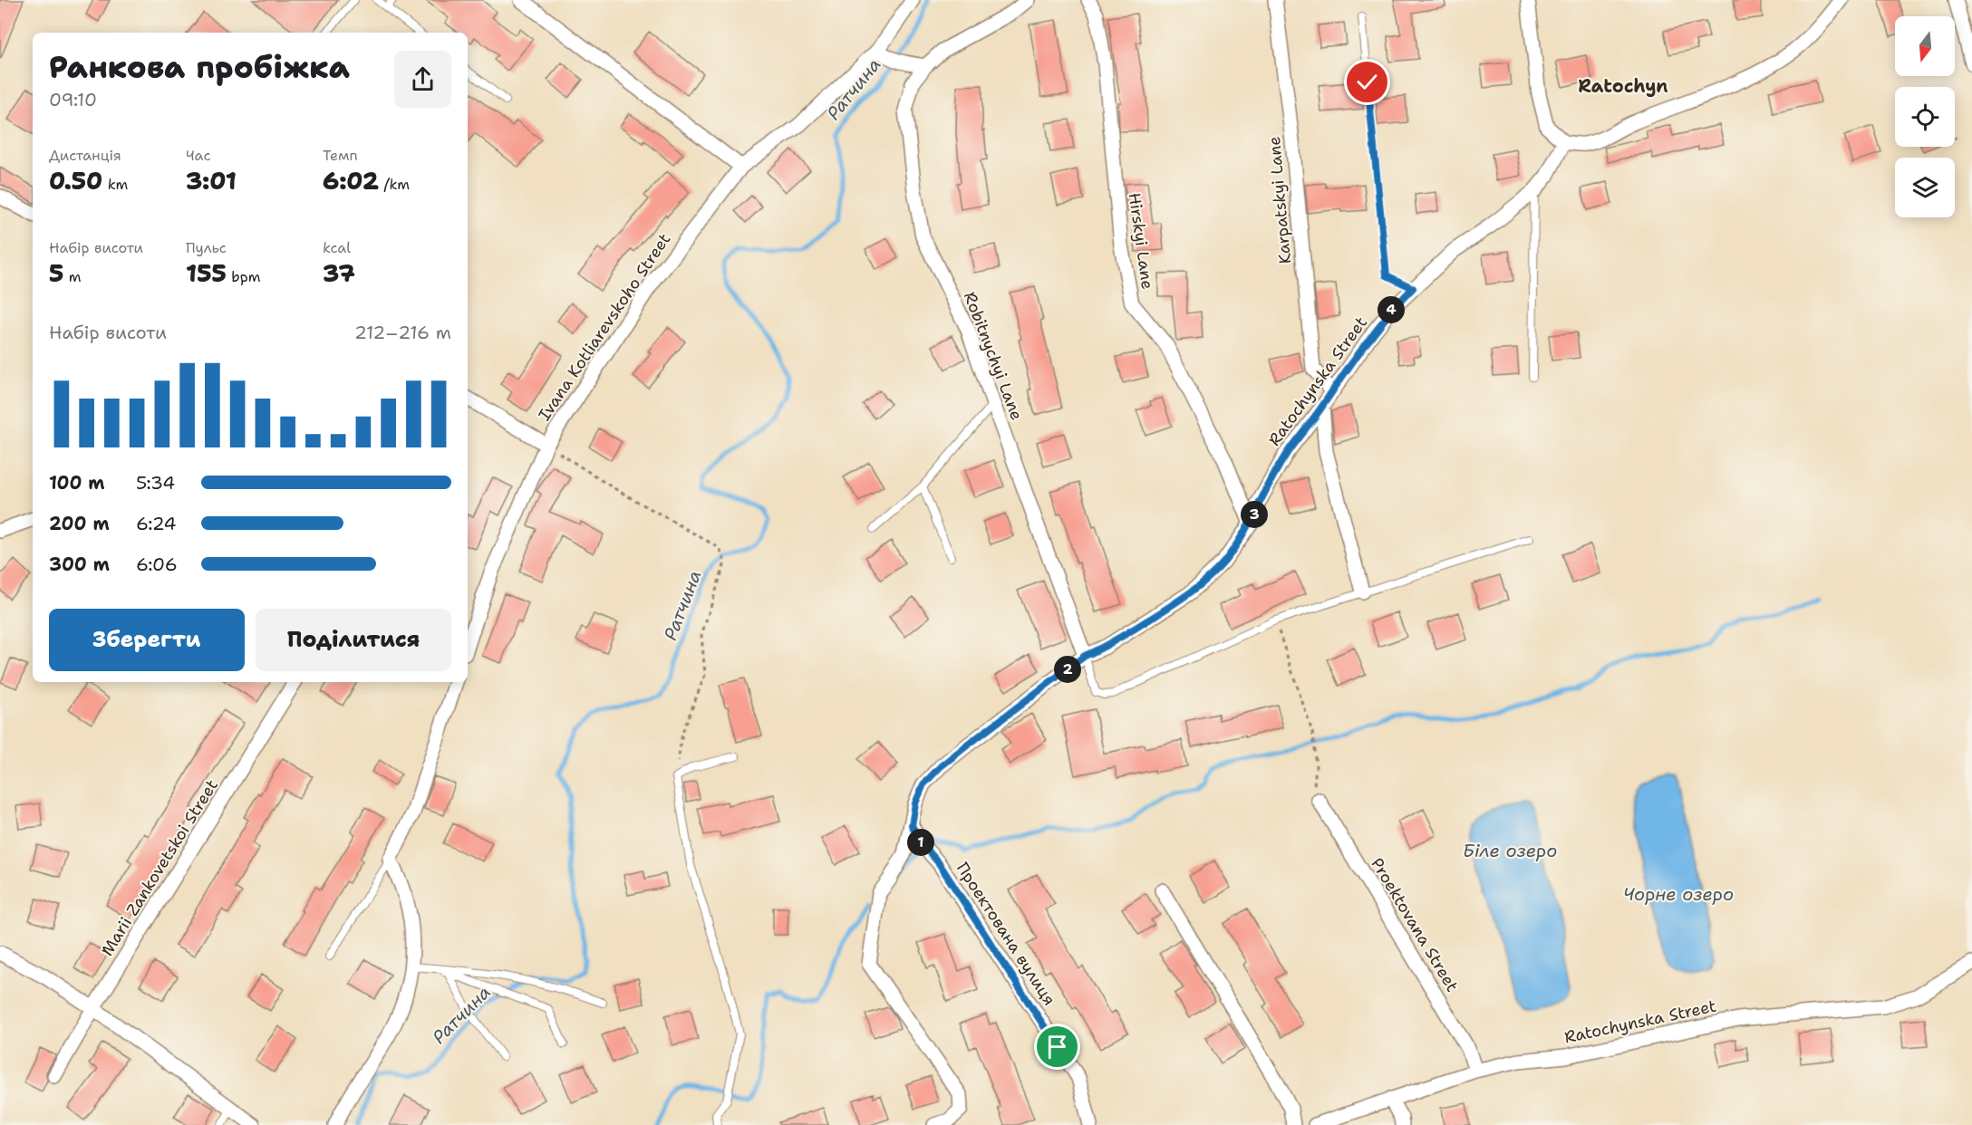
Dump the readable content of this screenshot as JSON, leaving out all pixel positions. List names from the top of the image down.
{
  "streets": {
    "street": [
      "Karpatskyi Lane",
      "Hirskyi Lane",
      "Ivana Kotliarevskoho Street",
      "Robitnychyi Lane",
      "Ratochynska Street",
      "Marii Zankovetskoi Street",
      "Proektovana Street",
      "Проектована вулиця"
    ]
  },
  "crossings": [
    ["Karpatskyi Lane", "Ratochynska Street"],
    ["Hirskyi Lane", "Ratochynska Street"],
    ["Robitnychyi Lane", "Ratochynska Street"],
    ["Ratochynska Street", "Proektovana Street"],
    ["Ratochynska Street", "Проектована вулиця"]
  ],
  "districts": ["Ratochyn"],
  "water": ["Ратчина", "Біле озеро", "Чорне озеро"],
  "north": "bottom",
  "page": {
    "heading": ["Ранкова пробіжка", "09:10"],
    "stats": [
      ["Дистанція", "0.50 km"],
      ["Час", "3:01"],
      ["Темп", "6:02 /km"],
      ["Набір висоти", "5 m"],
      ["Пульс", "155 bpm"],
      ["kcal", "37"]
    ],
    "pins": [
      "4",
      "3",
      "2",
      "1"
    ],
    "chart": ["Набір висоти", "212–216 m"],
    "list": [
      {
        "name": "100 m",
        "note": "5:34"
      },
      {
        "name": "200 m",
        "note": "6:24"
      },
      {
        "name": "300 m",
        "note": "6:06"
      }
    ],
    "buttons": ["Зберегти", "Поділитися"]
  }
}
